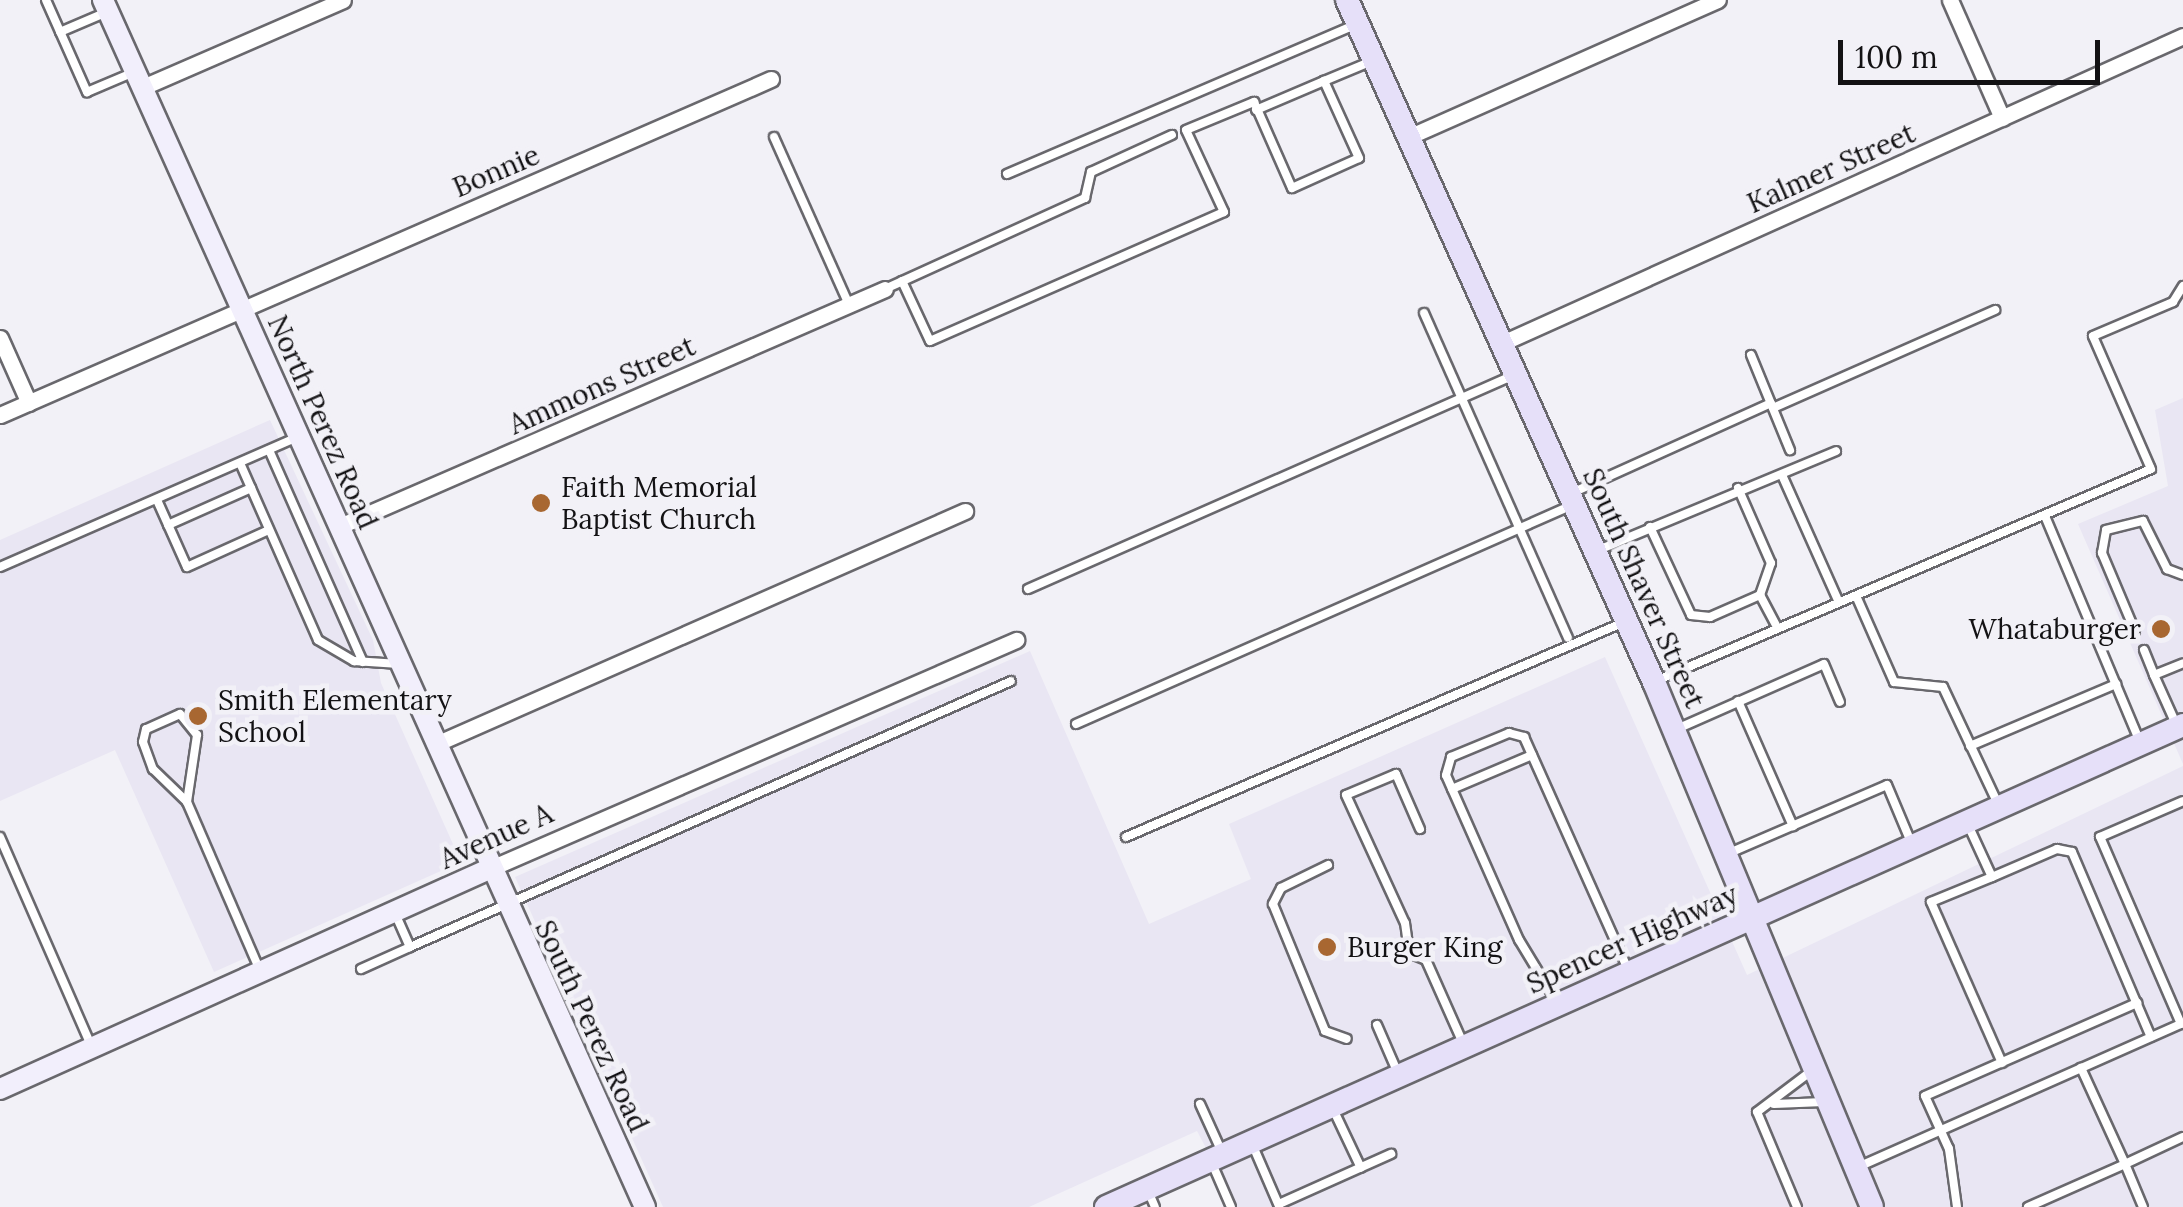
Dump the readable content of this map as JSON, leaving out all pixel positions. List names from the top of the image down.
{
  "streets": {
    "main road": ["South Shaver Street", "Spencer Highway"],
    "street": [
      "Kalmer Street",
      "Bonnie",
      "Ammons Street",
      "North Perez Road",
      "Avenue A",
      "South Perez Road"
    ]
  },
  "crossings": [
    ["Kalmer Street", "South Shaver Street"],
    ["Bonnie", "North Perez Road"],
    ["Ammons Street", "North Perez Road"],
    ["North Perez Road", "Avenue A"],
    ["North Perez Road", "South Perez Road"],
    ["South Shaver Street", "Spencer Highway"],
    ["Avenue A", "South Perez Road"]
  ],
  "places": [
    "Faith Memorial Baptist Church",
    "Whataburger",
    "Smith Elementary School",
    "Burger King"
  ],
  "scale_bar": "100 m"
}
